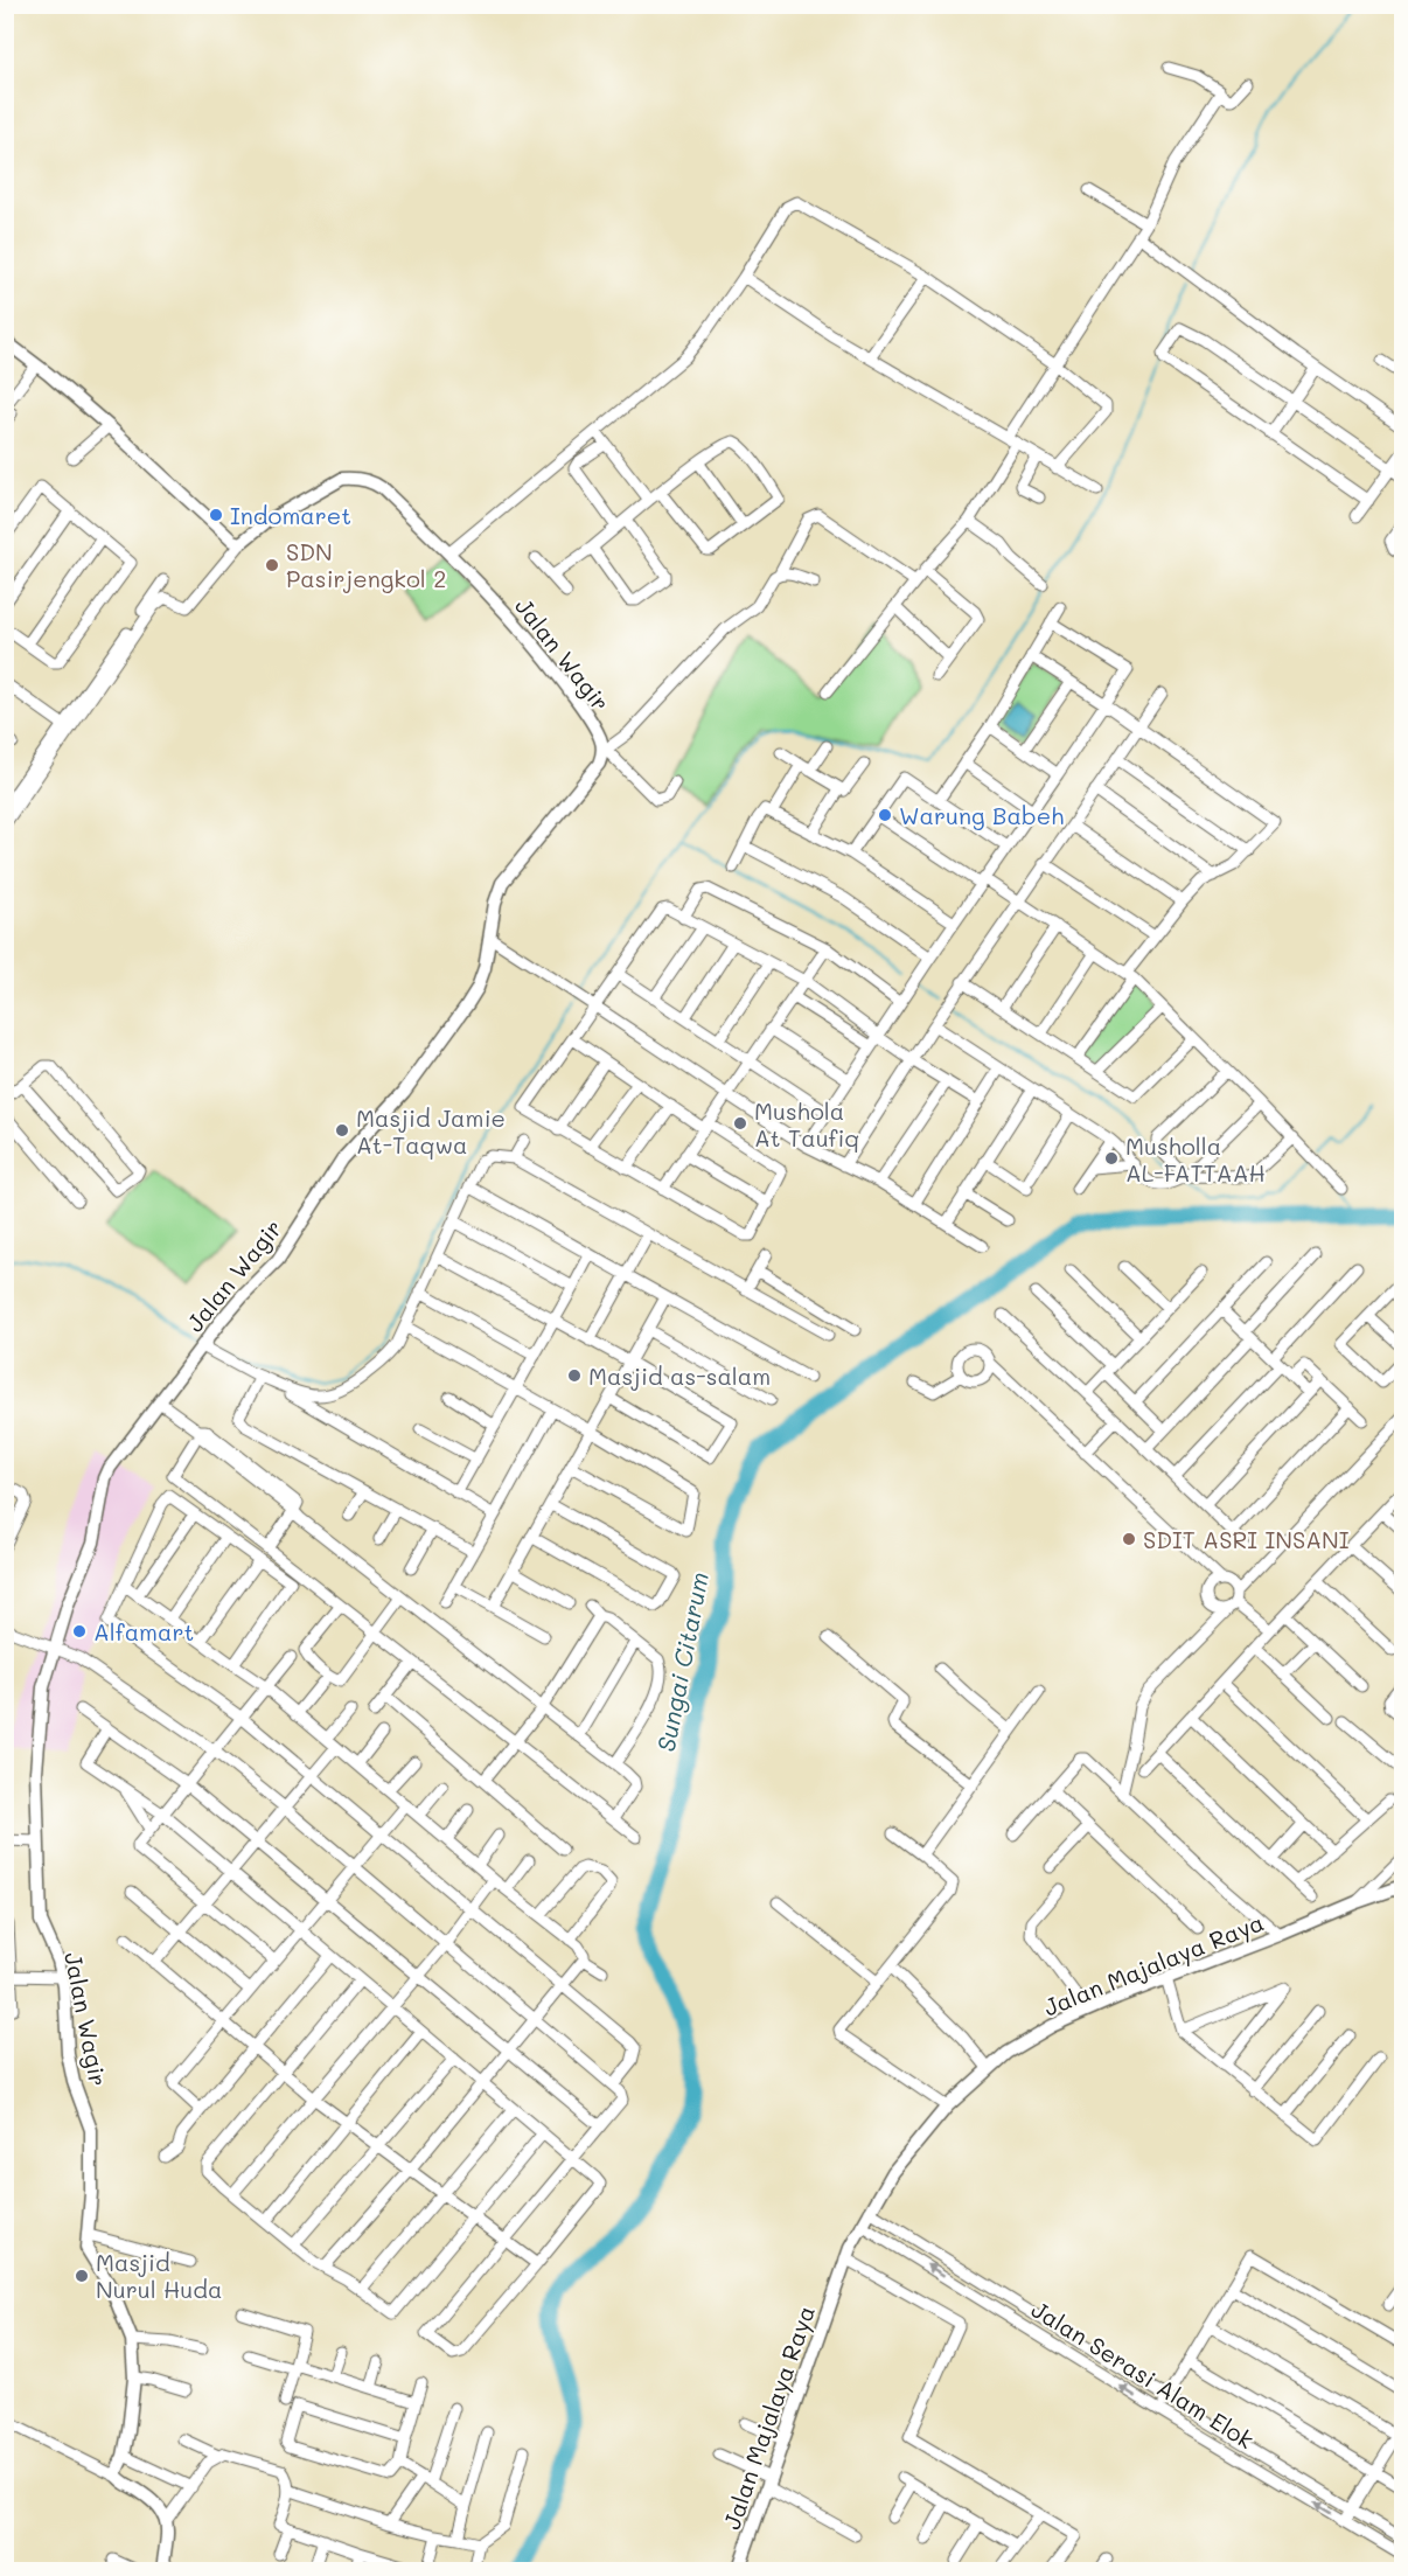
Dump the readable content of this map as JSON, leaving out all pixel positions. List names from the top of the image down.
{
  "streets": {
    "street": ["Jalan Wagir", "Jalan Majalaya Raya", "Jalan Serasi Alam Elok"]
  },
  "crossings": [
    ["Jalan Majalaya Raya", "Jalan Serasi Alam Elok"]
  ],
  "water": ["Sungai Citarum"],
  "places": [
    "Indomaret",
    "SDN Pasirjengkol 2",
    "Warung Babeh",
    "Mushola At Taufiq",
    "Masjid Jamie At-Taqwa",
    "Musholla AL-FATTAAH",
    "Masjid as-salam",
    "SDIT ASRI INSANI",
    "Alfamart",
    "Masjid Nurul Huda"
  ]
}
